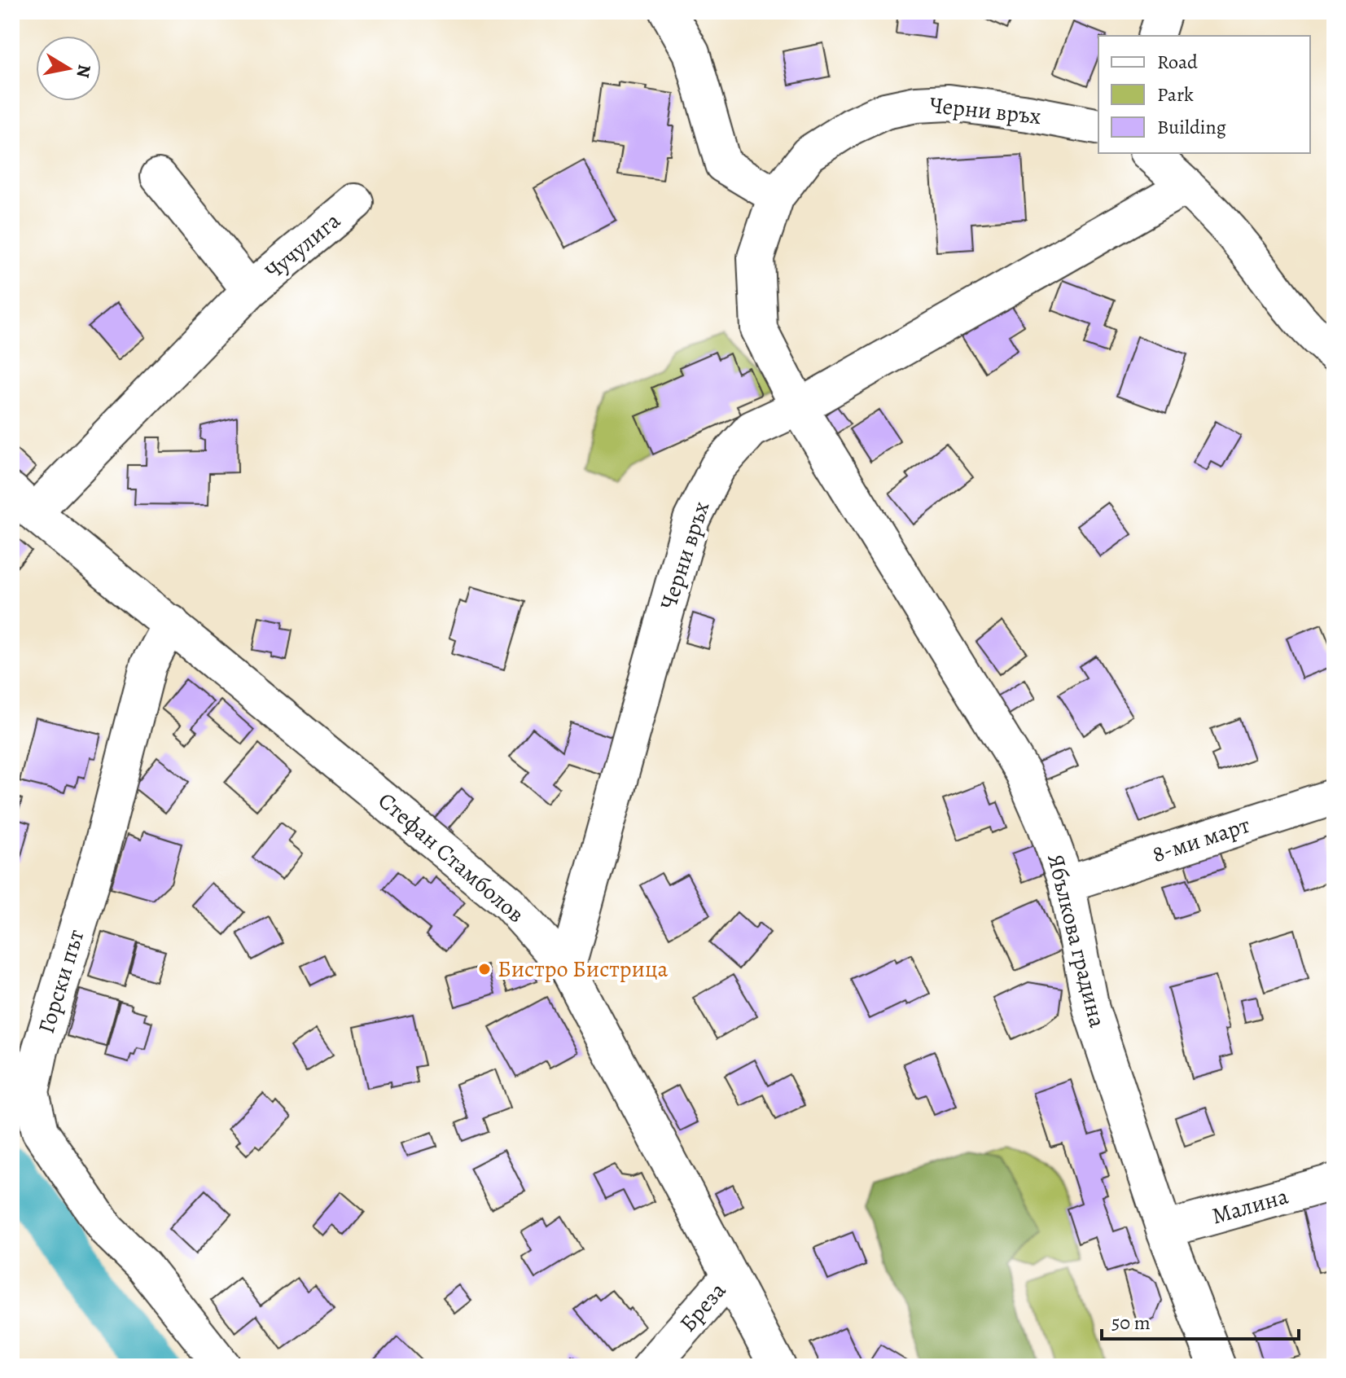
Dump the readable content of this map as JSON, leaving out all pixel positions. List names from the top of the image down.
{
  "streets": {
    "street": [
      "Черни връх",
      "Чучулига",
      "8-ми март",
      "Стефан Стамболов",
      "Ябълкова градина",
      "Горски път",
      "Малина",
      "Бреза"
    ]
  },
  "crossings": [
    ["Черни връх", "Стефан Стамболов"],
    ["Черни връх", "Ябълкова градина"],
    ["Чучулига", "Стефан Стамболов"],
    ["8-ми март", "Ябълкова градина"],
    ["Стефан Стамболов", "Горски път"],
    ["Стефан Стамболов", "Бреза"],
    ["Ябълкова градина", "Малина"]
  ],
  "places": ["Бистро Бистрица"],
  "legend": ["Road", "Park", "Building"],
  "scale_bar": "50 m",
  "north": "right"
}
